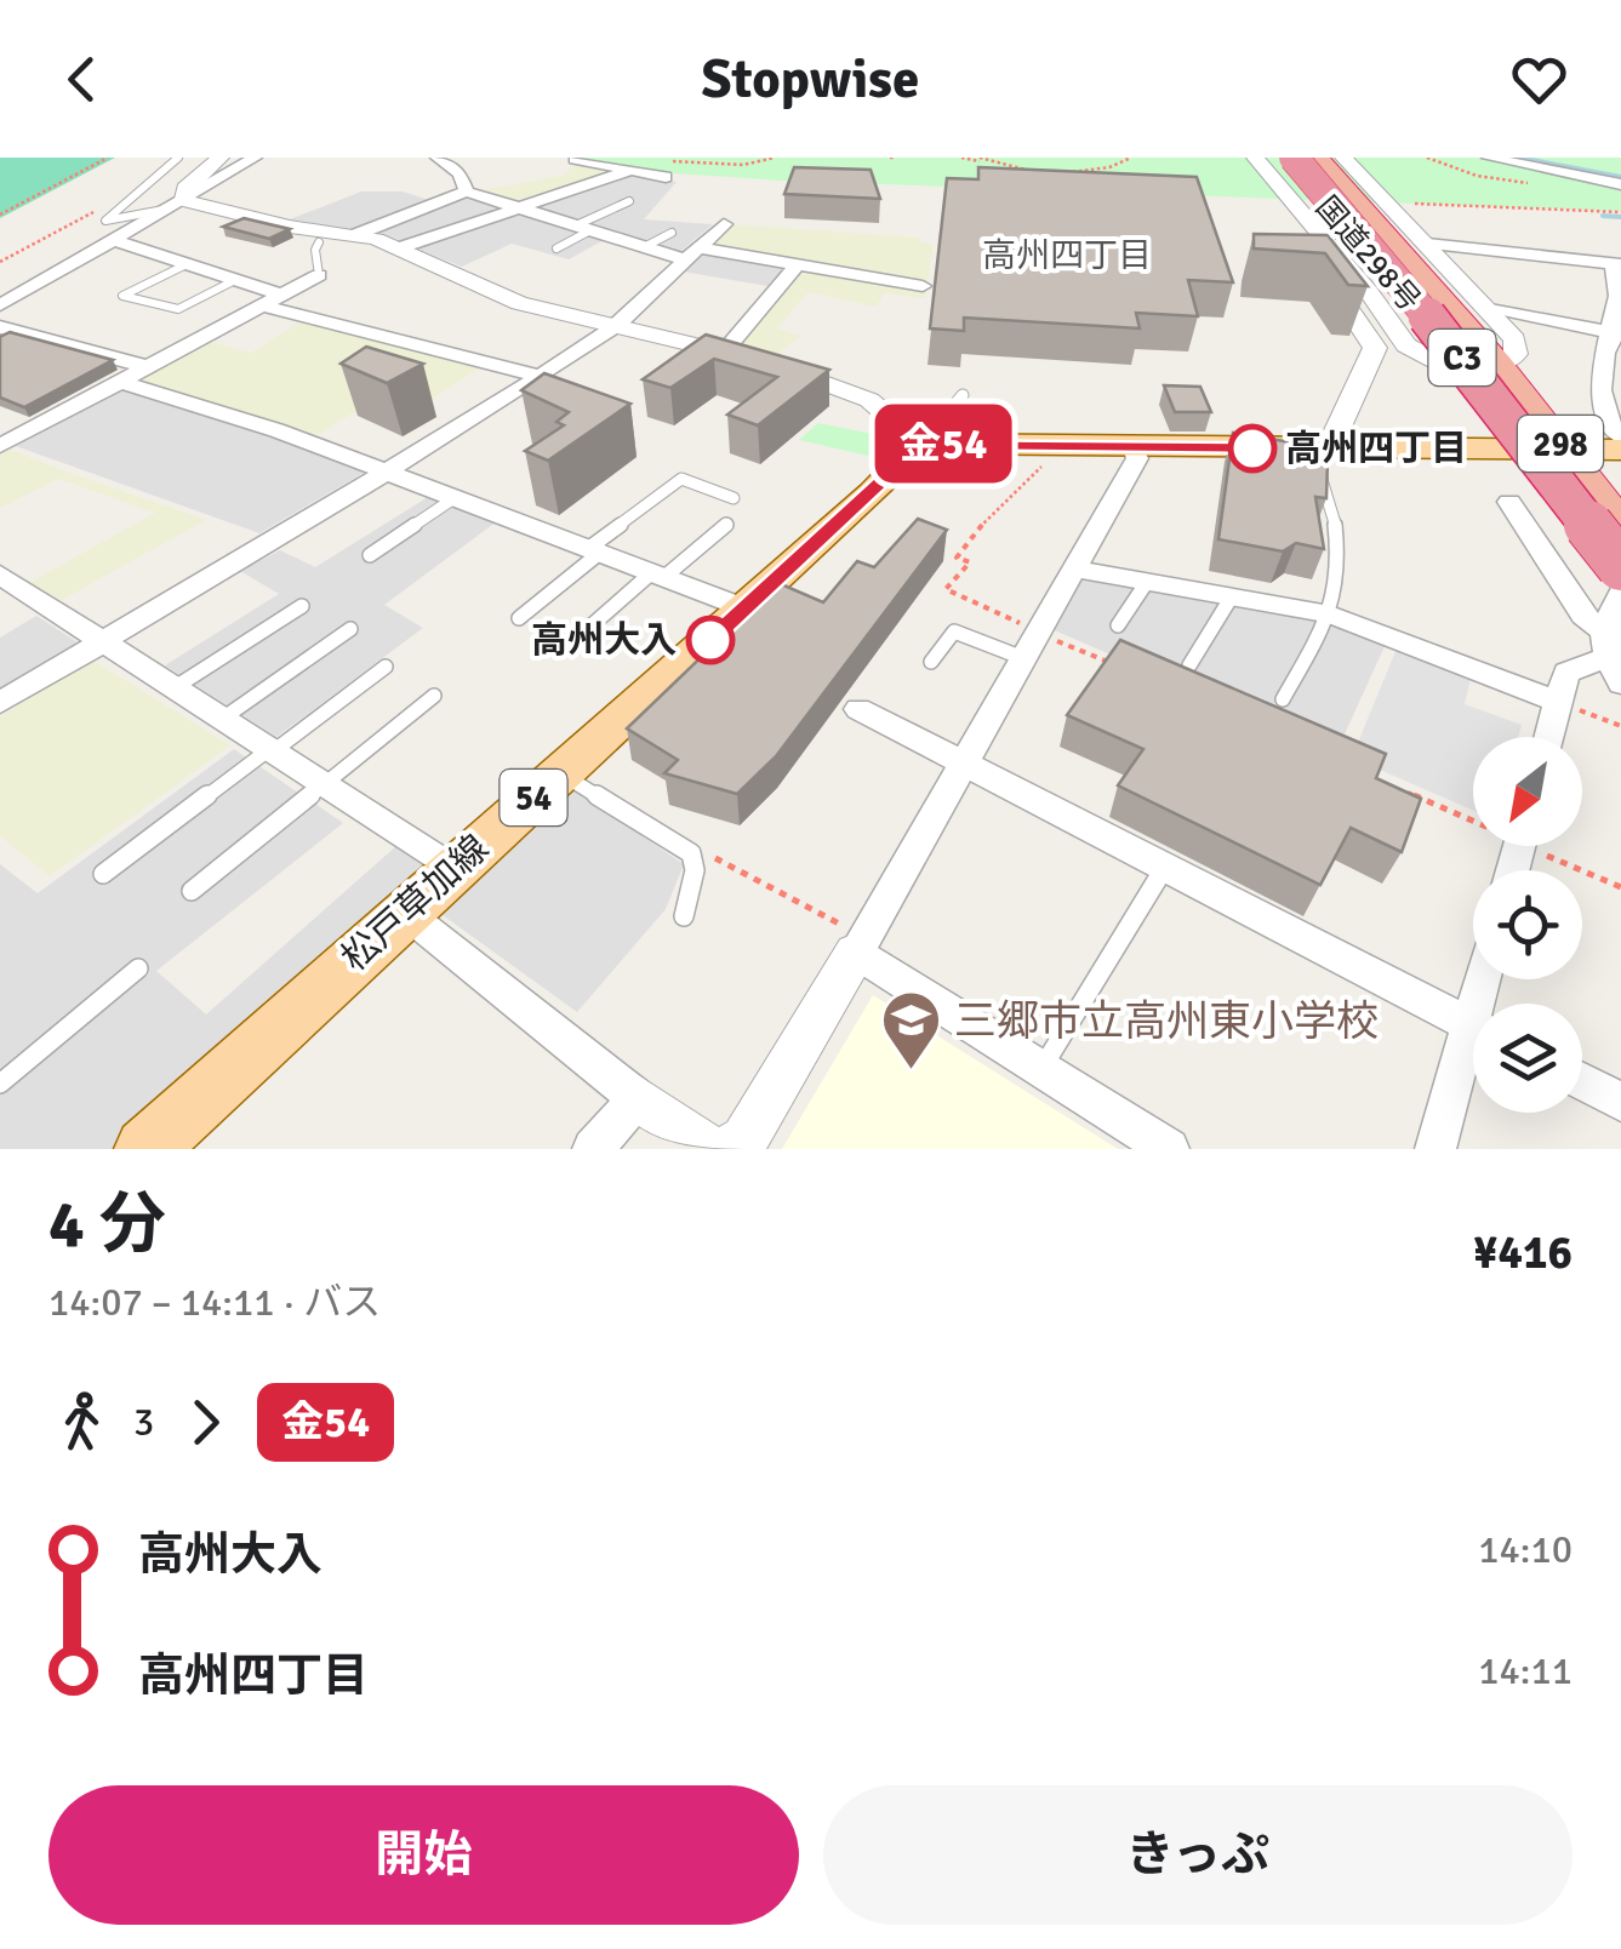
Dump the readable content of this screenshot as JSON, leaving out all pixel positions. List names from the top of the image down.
{
  "streets": {
    "highway": ["国道298号", "C3", "298"],
    "main road": ["54", "松戸草加線"]
  },
  "districts": ["高州四丁目"],
  "places": {
    "other": ["高州四丁目", "高州大入"],
    "school or university": ["三郷市立高州東小学校"]
  },
  "lines": ["bus line 金54"],
  "north": "bottom left",
  "page": {
    "header": "Stopwise",
    "on_map": "金54",
    "heading": ["4 分", "14:07 – 14:11 · バス", "¥416"],
    "legs": ["3", "金54"],
    "list": [
      {
        "name": "高州大入",
        "value": "14:10"
      },
      {
        "name": "高州四丁目",
        "value": "14:11"
      }
    ],
    "buttons": ["開始", "きっぷ"]
  }
}
